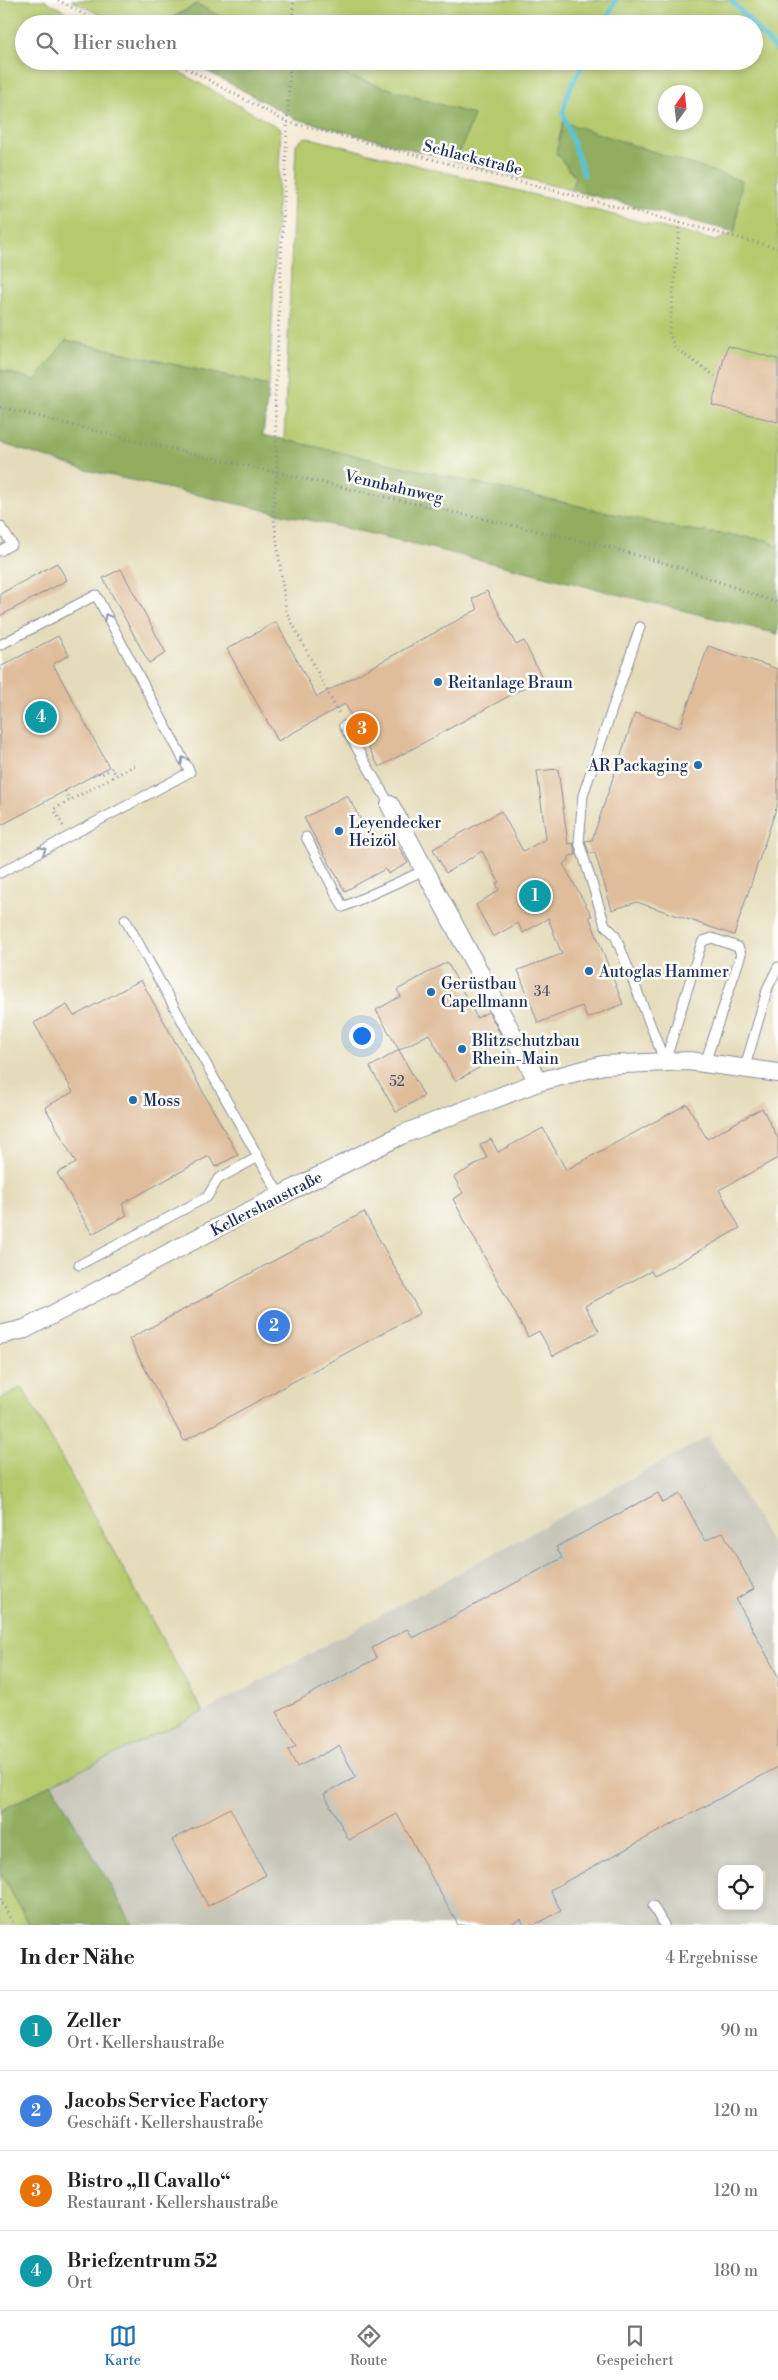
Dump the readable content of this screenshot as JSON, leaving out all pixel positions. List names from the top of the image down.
{
  "streets": {
    "street": ["Kellershaustraße"],
    "path": ["Schlackstraße", "Vennbahnweg"]
  },
  "places": [
    "Reitanlage Braun",
    "AR Packaging",
    "Leyendecker Heizöl",
    "Autoglas Hammer",
    "Gerüstbau Capellmann",
    "Blitzschutzbau Rhein-Main",
    "Moss"
  ],
  "house_numbers": ["34", "52"],
  "north": "top",
  "page": {
    "search": "Hier suchen",
    "pins": [
      "4",
      "3",
      "1",
      "2"
    ],
    "heading": ["In der Nähe", "4 Ergebnisse"],
    "list": [
      {
        "mark": "1",
        "name": "Zeller",
        "note": "Ort · Kellershaustraße",
        "value": "90 m"
      },
      {
        "mark": "2",
        "name": "Jacobs Service Factory",
        "note": "Geschäft · Kellershaustraße",
        "value": "120 m"
      },
      {
        "mark": "3",
        "name": "Bistro „Il Cavallo“",
        "note": "Restaurant · Kellershaustraße",
        "value": "120 m"
      },
      {
        "mark": "4",
        "name": "Briefzentrum 52",
        "note": "Ort",
        "value": "180 m"
      }
    ],
    "nav": ["Karte", "Route", "Gespeichert"]
  }
}
